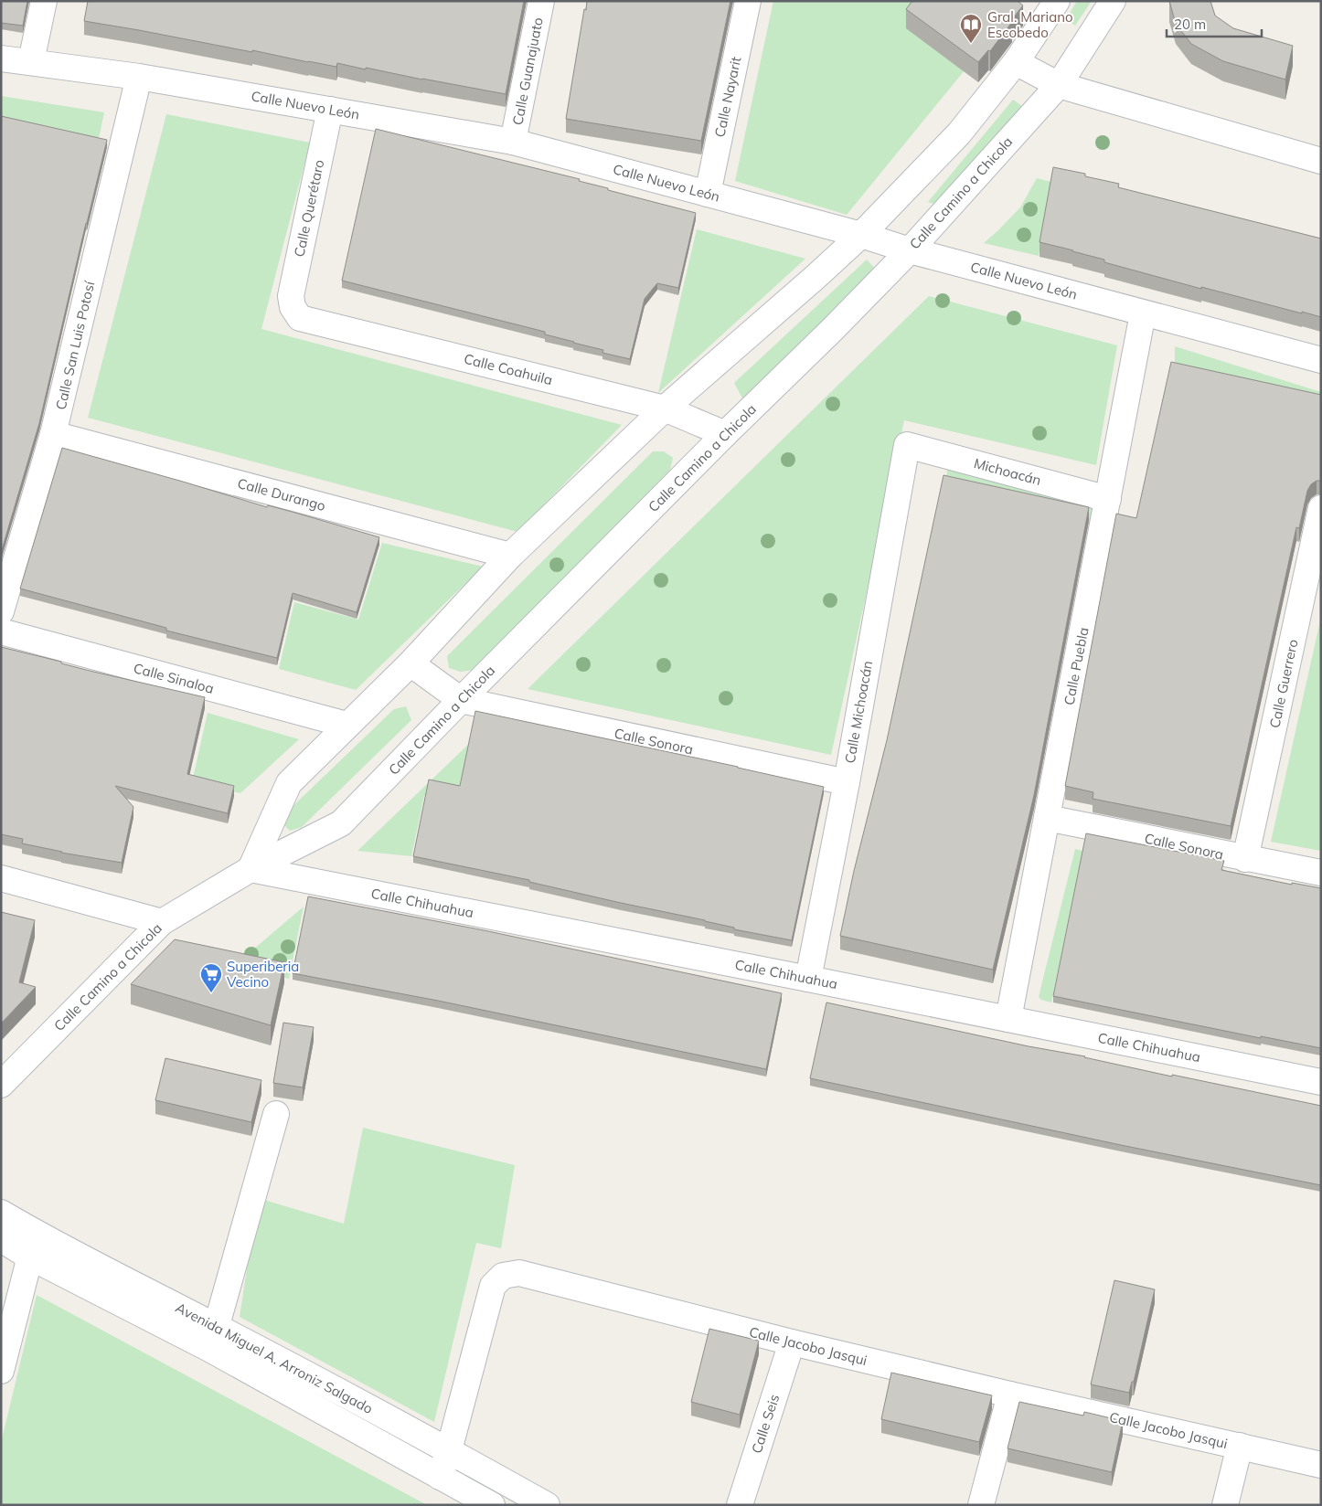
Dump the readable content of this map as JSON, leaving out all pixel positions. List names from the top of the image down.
{
  "streets": {
    "street": [
      "Calle Guanajuato",
      "Calle Nayarit",
      "Calle Nuevo León",
      "Calle Camino a Chicola",
      "Calle Querétaro",
      "Calle San Luis Potosí",
      "Calle Coahuila",
      "Michoacán",
      "Calle Durango",
      "Calle Puebla",
      "Calle Sinaloa",
      "Calle Guerrero",
      "Calle Michoacán",
      "Calle Sonora",
      "Calle Chihuahua",
      "Calle Jacobo Jasqui",
      "Avenida Miguel A. Arroniz Salgado",
      "Calle Seis"
    ]
  },
  "crossings": [
    ["Calle Guanajuato", "Calle Nuevo León"],
    ["Calle Nayarit", "Calle Nuevo León"],
    ["Calle Nuevo León", "Calle Camino a Chicola"],
    ["Calle Nuevo León", "Calle Querétaro"],
    ["Calle Nuevo León", "Calle San Luis Potosí"],
    ["Calle Nuevo León", "Calle Puebla"],
    ["Calle Camino a Chicola", "Calle Coahuila"],
    ["Calle Camino a Chicola", "Calle Sonora"],
    ["Calle Camino a Chicola", "Calle Chihuahua"],
    ["Calle Querétaro", "Calle Coahuila"],
    ["Calle San Luis Potosí", "Calle Durango"],
    ["Michoacán", "Calle Puebla"],
    ["Michoacán", "Calle Michoacán"],
    ["Calle Puebla", "Calle Sonora"],
    ["Calle Puebla", "Calle Chihuahua"],
    ["Calle Guerrero", "Calle Sonora"],
    ["Calle Michoacán", "Calle Sonora"],
    ["Calle Michoacán", "Calle Chihuahua"],
    ["Calle Jacobo Jasqui", "Avenida Miguel A. Arroniz Salgado"],
    ["Calle Jacobo Jasqui", "Calle Seis"]
  ],
  "places": {
    "library": ["Gral. Mariano Escobedo"],
    "supermarket": ["Superiberia Vecino"]
  },
  "scale_bar": "20 m"
}
